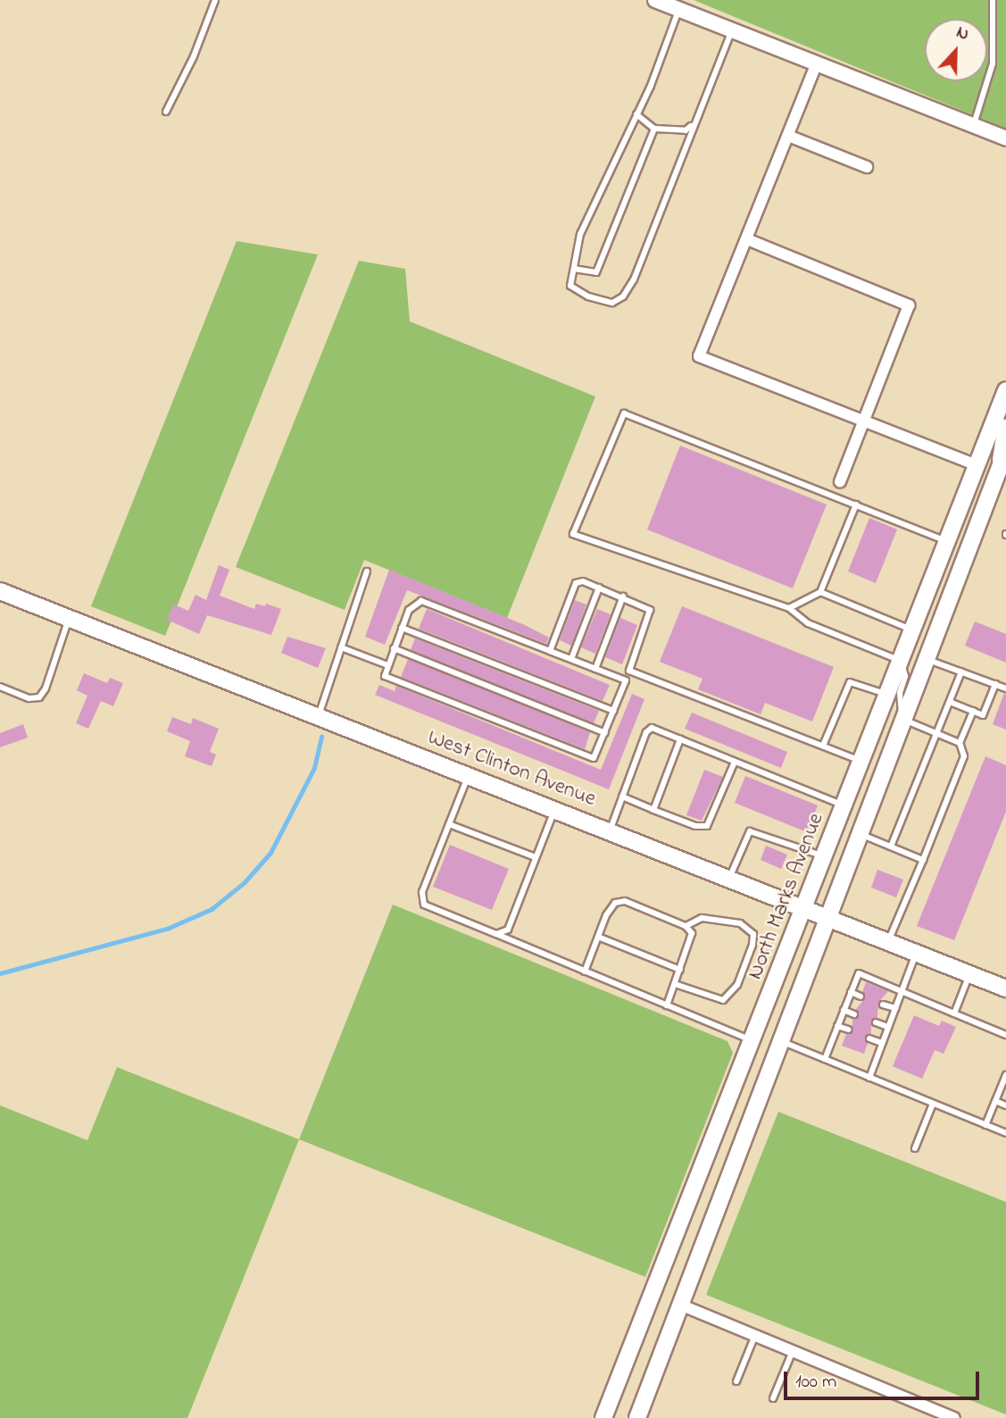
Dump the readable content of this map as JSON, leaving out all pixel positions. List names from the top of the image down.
{
  "streets": {
    "main road": ["West Clinton Avenue", "North Marks Avenue"]
  },
  "crossings": [
    ["West Clinton Avenue", "North Marks Avenue"]
  ],
  "scale_bar": "100 m",
  "north": "top"
}
